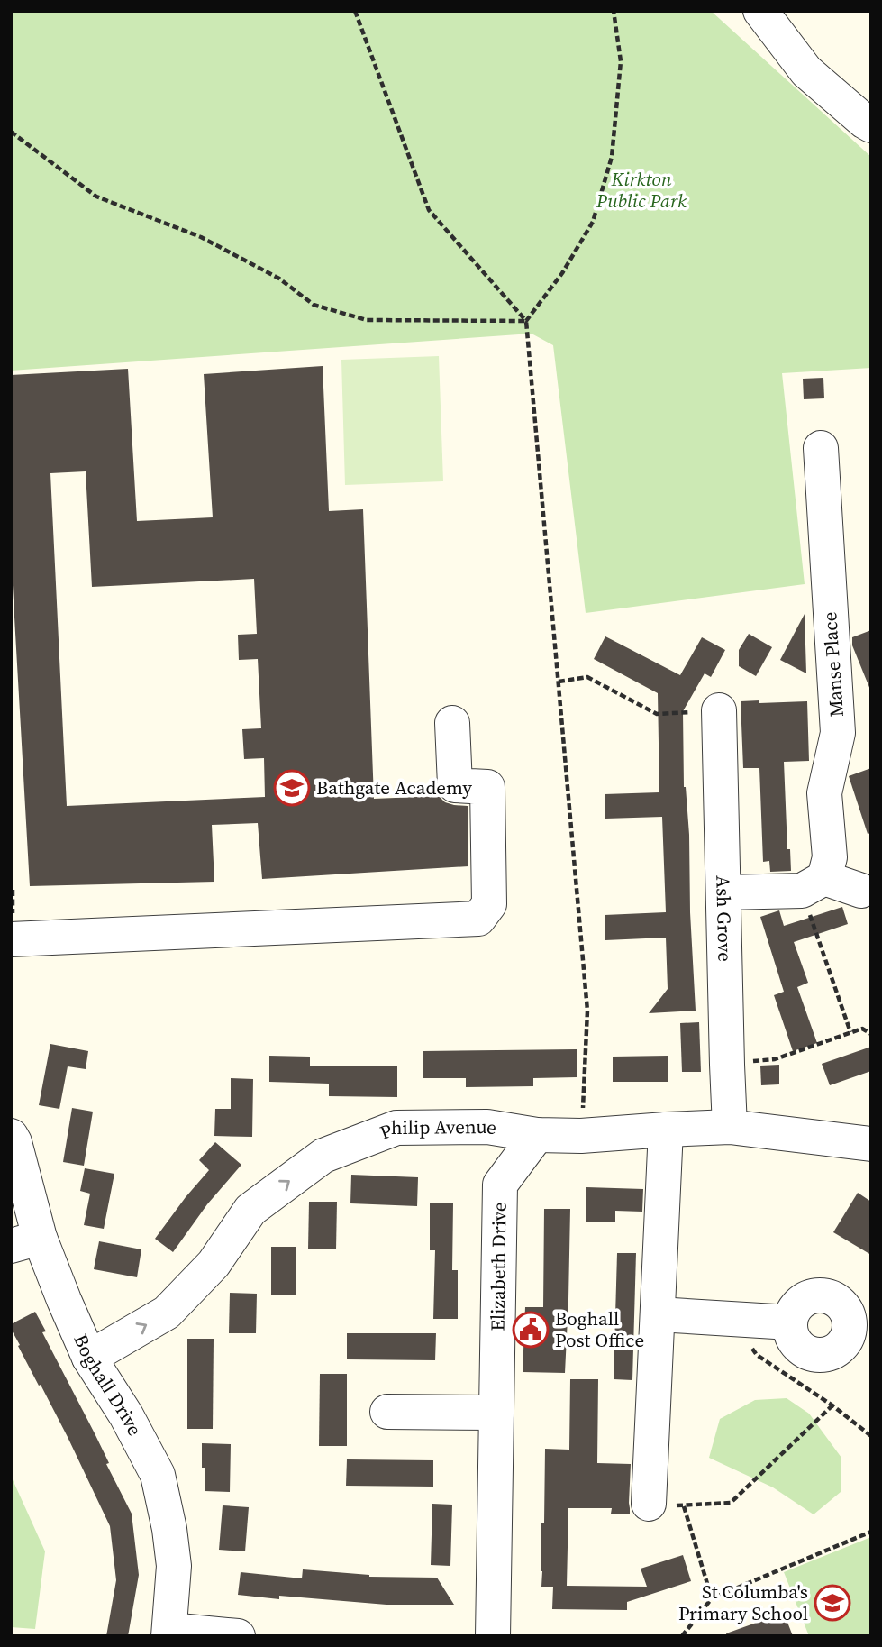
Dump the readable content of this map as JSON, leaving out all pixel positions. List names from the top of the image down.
{
  "streets": {
    "street": [
      "Manse Place",
      "Ash Grove",
      "Philip Avenue",
      "Elizabeth Drive",
      "Boghall Drive"
    ]
  },
  "crossings": [
    ["Ash Grove", "Philip Avenue"],
    ["Philip Avenue", "Elizabeth Drive"],
    ["Philip Avenue", "Boghall Drive"]
  ],
  "one_way": ["Philip Avenue"],
  "parks": ["Kirkton Public Park"],
  "places": {
    "school or university": ["Bathgate Academy", "St Columba's Primary School"],
    "public building": ["Boghall Post Office"]
  }
}
